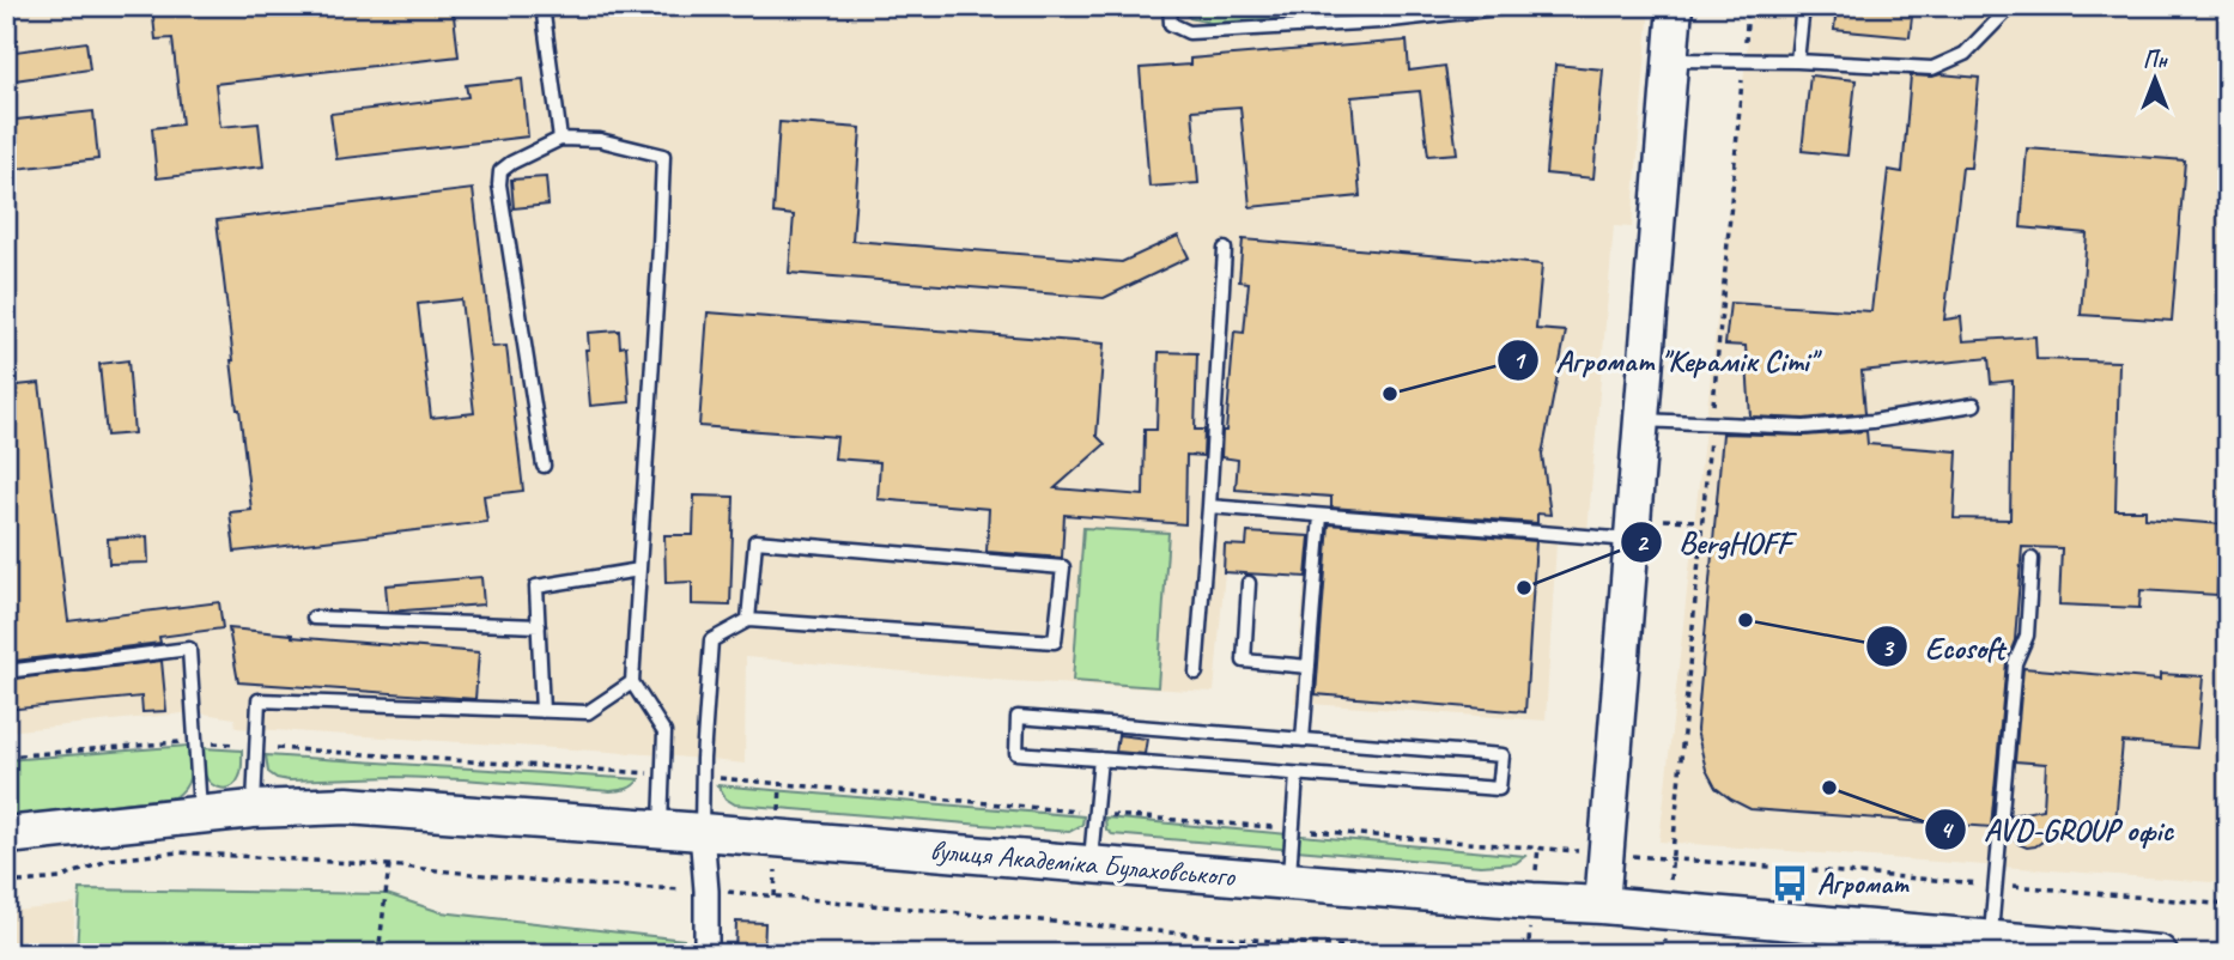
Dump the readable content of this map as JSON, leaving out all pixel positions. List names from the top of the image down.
{
  "streets": {
    "main road": ["вулиця Академіка Булаховського"]
  },
  "places": {
    "other": [
      "Агромат \"Керамік Сіті\"",
      "BergHOFF",
      "Ecosoft",
      "AVD-GROUP офіс"
    ],
    "bus stop": ["Агромат"]
  },
  "north": "top"
}
